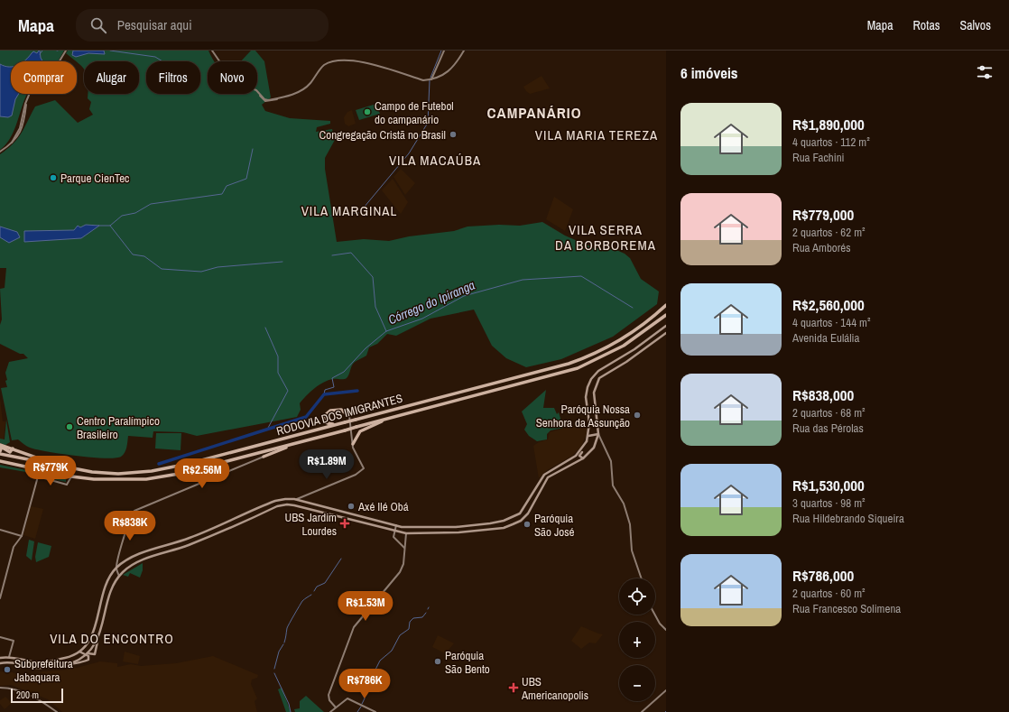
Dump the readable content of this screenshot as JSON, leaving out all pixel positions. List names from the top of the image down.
{
  "streets": {
    "highway": ["RODOVIA DOS IMIGRANTES"]
  },
  "districts": [
    "CAMPANÁRIO",
    "VILA MARIA TEREZA",
    "VILA MACAÚBA",
    "VILA MARGINAL",
    "VILA SERRA DA BORBOREMA",
    "VILA DO ENCONTRO"
  ],
  "water": ["Córrego do Ipiranga"],
  "places": {
    "other": [
      "Campo de Futebol do campanário",
      "Congregação Cristã no Brasil",
      "Parque CienTec",
      "Paróquia Nossa Senhora da Assunção",
      "Centro Paralímpico Brasileiro",
      "Axé Ilé Obá",
      "Paróquia São José",
      "Paróquia São Bento",
      "Subprefeitura Jabaquara"
    ],
    "health": ["UBS Jardim Lourdes", "UBS Americanopolis"]
  },
  "scale_bar": "200 m",
  "page": {
    "header": "Mapa",
    "search": "Pesquisar aqui",
    "nav": ["Mapa", "Rotas", "Salvos"],
    "heading": "6 imóveis",
    "chip": [
      "Comprar",
      "Alugar",
      "Filtros",
      "Novo"
    ],
    "list": [
      {
        "name": "R$1,890,000",
        "note": "4 quartos · 112 m² · Rua Fachini"
      },
      {
        "name": "R$779,000",
        "note": "2 quartos · 62 m² · Rua Amborés"
      },
      {
        "name": "R$2,560,000",
        "note": "4 quartos · 144 m² · Avenida Eulália"
      },
      {
        "name": "R$838,000",
        "note": "2 quartos · 68 m² · Rua das Pérolas"
      },
      {
        "name": "R$1,530,000",
        "note": "3 quartos · 98 m² · Rua Hildebrando Siqueira"
      },
      {
        "name": "R$786,000",
        "note": "2 quartos · 60 m² · Rua Francesco Solimena"
      }
    ],
    "price": [
      "R$1.89M",
      "R$779K",
      "R$2.56M",
      "R$838K",
      "R$1.53M",
      "R$786K"
    ],
    "map_buttons": ["+", "−"],
    "scale": "200 m"
  }
}
